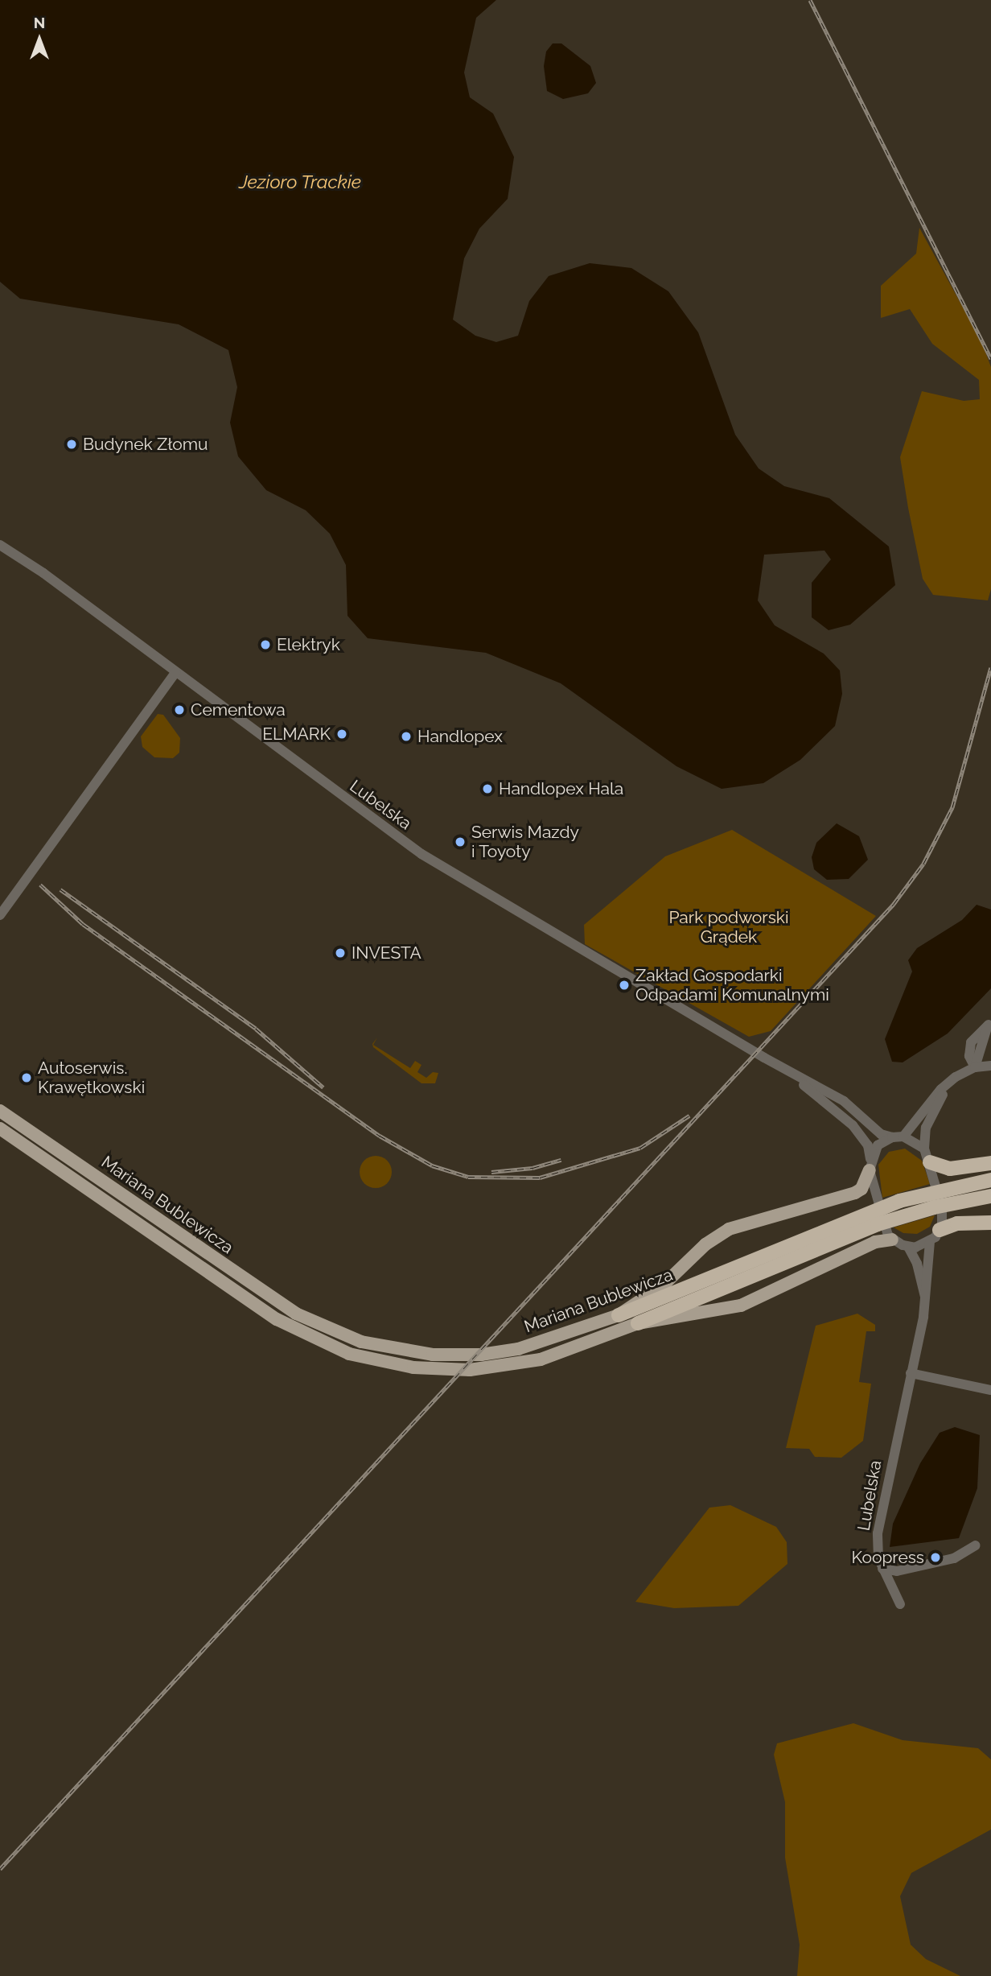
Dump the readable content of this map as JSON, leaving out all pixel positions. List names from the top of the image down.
{
  "streets": {
    "highway": ["Mariana Bublewicza"],
    "street": ["Lubelska"]
  },
  "water": ["Jezioro Trackie"],
  "parks": ["Park podworski Grądek"],
  "places": [
    "Budynek Złomu",
    "Elektryk",
    "Cementowa",
    "ELMARK",
    "Handlopex",
    "Handlopex Hala",
    "Serwis Mazdy i Toyoty",
    "INVESTA",
    "Zakład Gospodarki Odpadami Komunalnymi",
    "Autoserwis. Krawętkowski",
    "Koopress"
  ],
  "north": "top"
}
